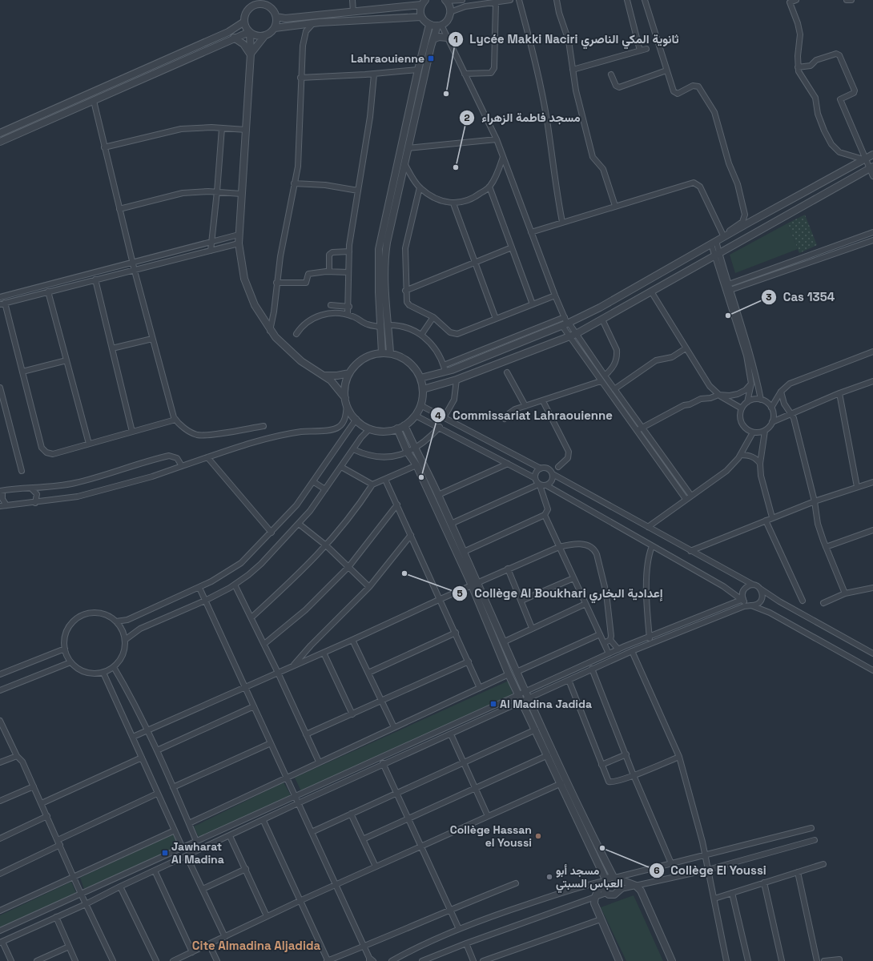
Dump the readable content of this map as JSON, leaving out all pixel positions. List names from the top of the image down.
{
  "districts": ["Cite Almadina Aljadida"],
  "places": {
    "transit": ["Lahraouienne", "Al Madina Jadida", "Jawharat Al Madina"],
    "other": [
      "Lycée Makki Naciri ثانوية المكي الناصري",
      "مسجد فاطمة الزهراء",
      "Cas 1354",
      "Commissariat Lahraouienne",
      "Collège Al Boukhari إعدادية البخاري",
      "Collège Hassan el Youssi",
      "Collège El Youssi",
      "مسجد أبو العباس السبتي"
    ]
  }
}
